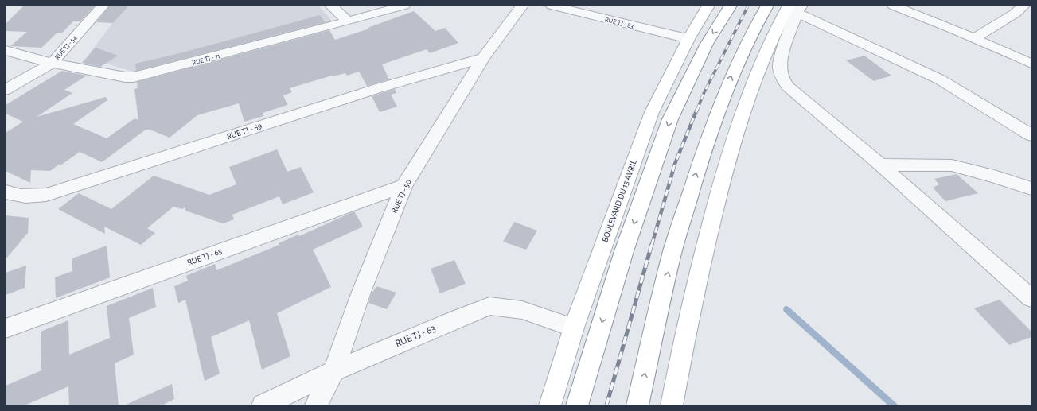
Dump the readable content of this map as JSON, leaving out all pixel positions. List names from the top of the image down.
{
  "streets": {
    "main road": ["BOULEVARD DU 15 AVRIL"],
    "street": [
      "RUE TJ - 83",
      "RUE TJ - 54",
      "RUE TJ - 71",
      "RUE TJ - 69",
      "RUE TJ - 50",
      "RUE TJ - 65",
      "RUE TJ - 63"
    ]
  },
  "crossings": [
    ["RUE TJ - 83", "BOULEVARD DU 15 AVRIL"],
    ["RUE TJ - 54", "RUE TJ - 71"],
    ["RUE TJ - 69", "RUE TJ - 50"],
    ["RUE TJ - 50", "RUE TJ - 65"],
    ["RUE TJ - 50", "RUE TJ - 63"],
    ["BOULEVARD DU 15 AVRIL", "RUE TJ - 63"]
  ]
}
